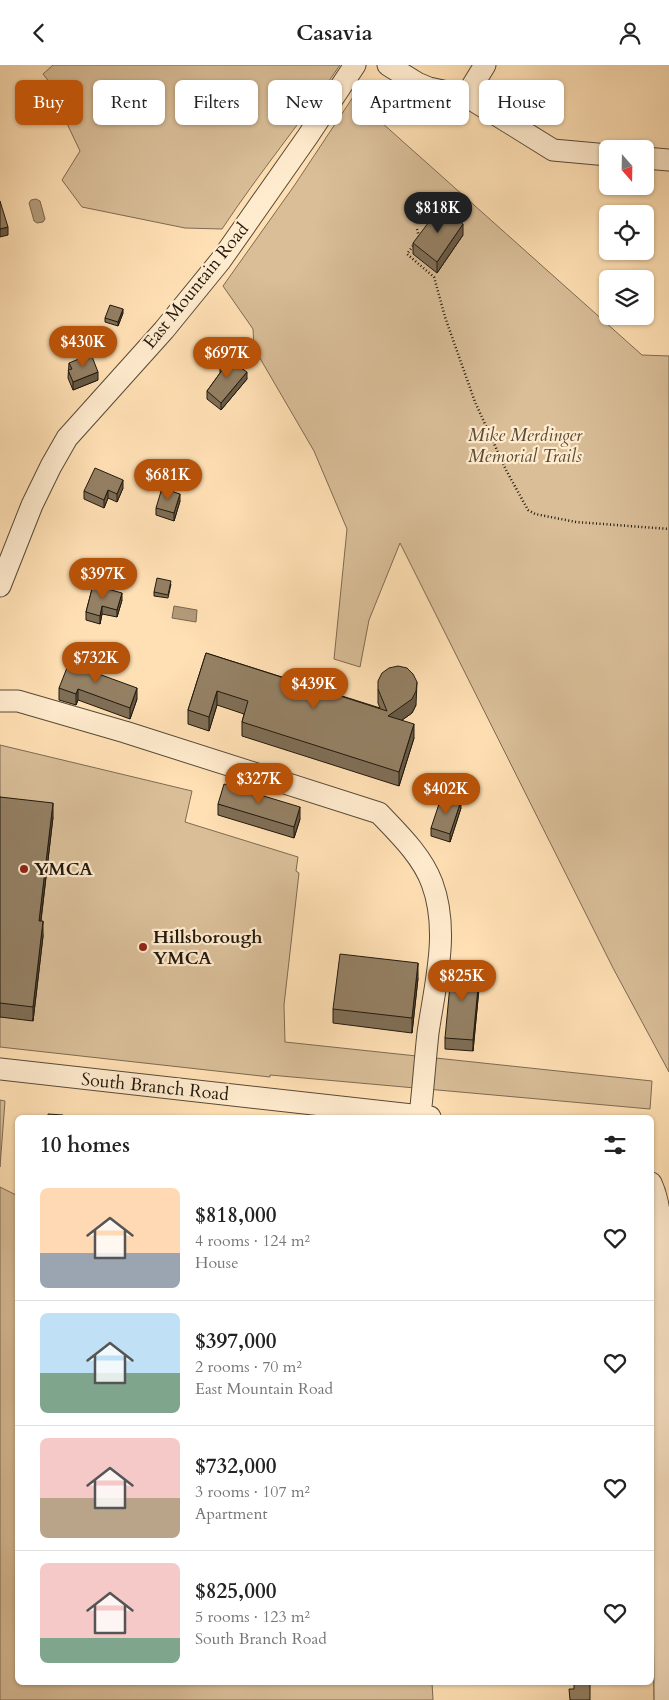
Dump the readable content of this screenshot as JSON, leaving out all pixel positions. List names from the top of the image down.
{
  "streets": {
    "street": ["East Mountain Road", "South Branch Road"]
  },
  "parks": ["Mike Merdinger Memorial Trails"],
  "places": ["YMCA", "Hillsborough YMCA"],
  "north": "bottom",
  "page": {
    "header": "Casavia",
    "chip": [
      "Buy",
      "Rent",
      "Filters",
      "New",
      "Apartment",
      "House"
    ],
    "price": [
      "$818K",
      "$430K",
      "$697K",
      "$681K",
      "$397K",
      "$732K",
      "$439K",
      "$327K",
      "$402K",
      "$825K"
    ],
    "heading": "10 homes",
    "list": [
      {
        "name": "$818,000",
        "note": "4 rooms · 124 m² · House"
      },
      {
        "name": "$397,000",
        "note": "2 rooms · 70 m² · East Mountain Road"
      },
      {
        "name": "$732,000",
        "note": "3 rooms · 107 m² · Apartment"
      },
      {
        "name": "$825,000",
        "note": "5 rooms · 123 m² · South Branch Road"
      }
    ]
  }
}
